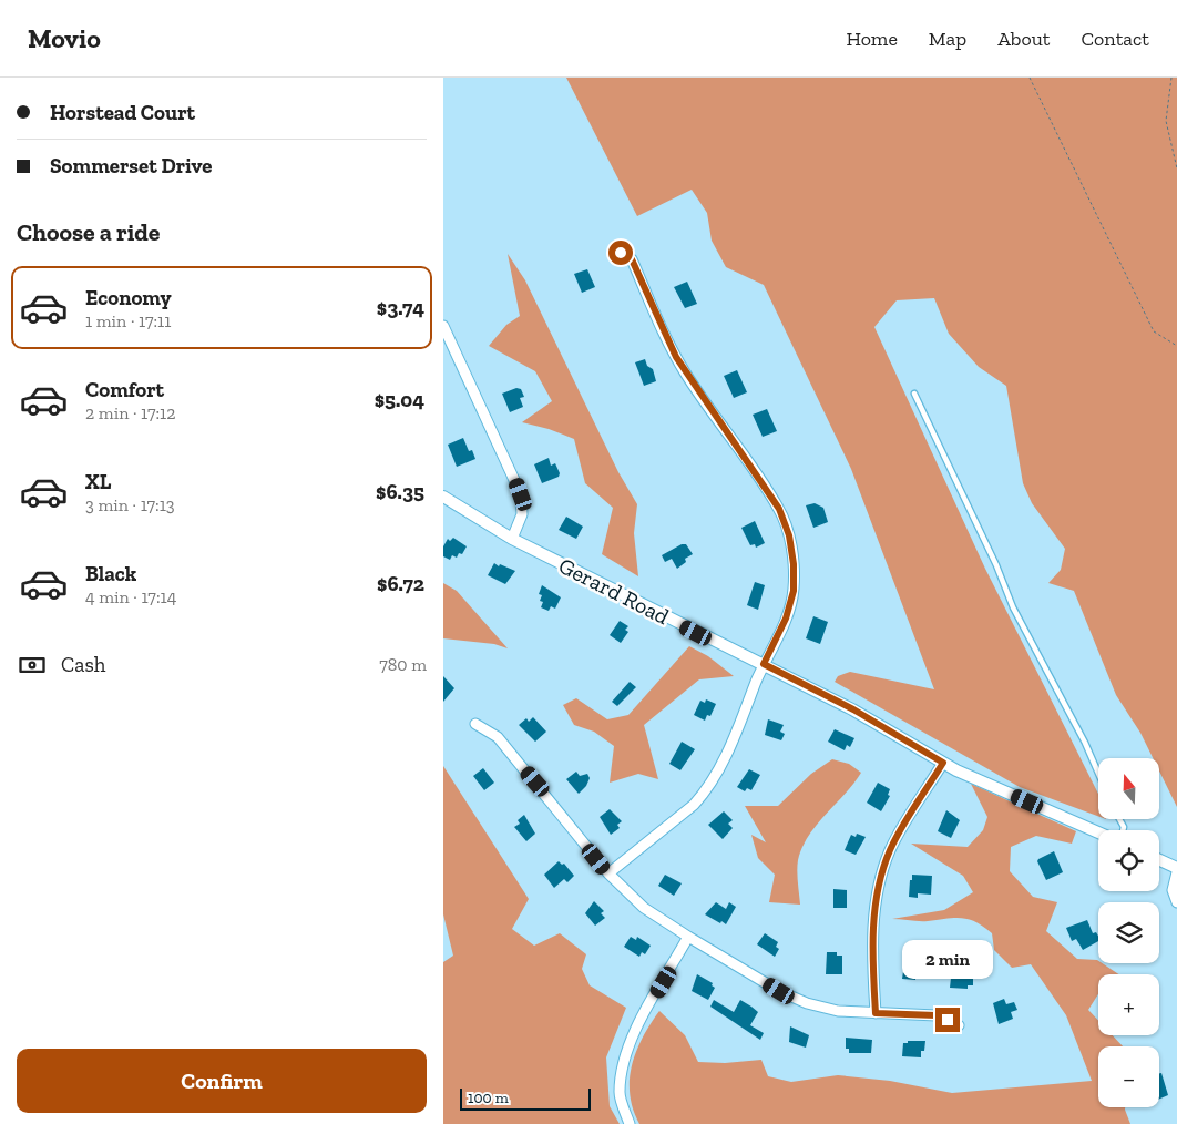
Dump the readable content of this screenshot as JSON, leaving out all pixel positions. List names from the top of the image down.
{
  "streets": {
    "street": ["Gerard Road"]
  },
  "scale_bar": "100 m",
  "north": "top",
  "page": {
    "header": "Movio",
    "nav": [
      "Home",
      "Map",
      "About",
      "Contact"
    ],
    "banner": ["Horstead Court", "Sommerset Drive"],
    "heading": "Choose a ride",
    "list": [
      {
        "name": "Economy",
        "note": "1 min · 17:11",
        "value": "$3.74"
      },
      {
        "name": "Comfort",
        "note": "2 min · 17:12",
        "value": "$5.04"
      },
      {
        "name": "XL",
        "note": "3 min · 17:13",
        "value": "$6.35"
      },
      {
        "name": "Black",
        "note": "4 min · 17:14",
        "value": "$6.72"
      }
    ],
    "pay": ["Cash", "780 m"],
    "map_buttons": ["+", "−"],
    "bubble": "2 min",
    "buttons": "Confirm",
    "scale": "100 m"
  }
}
